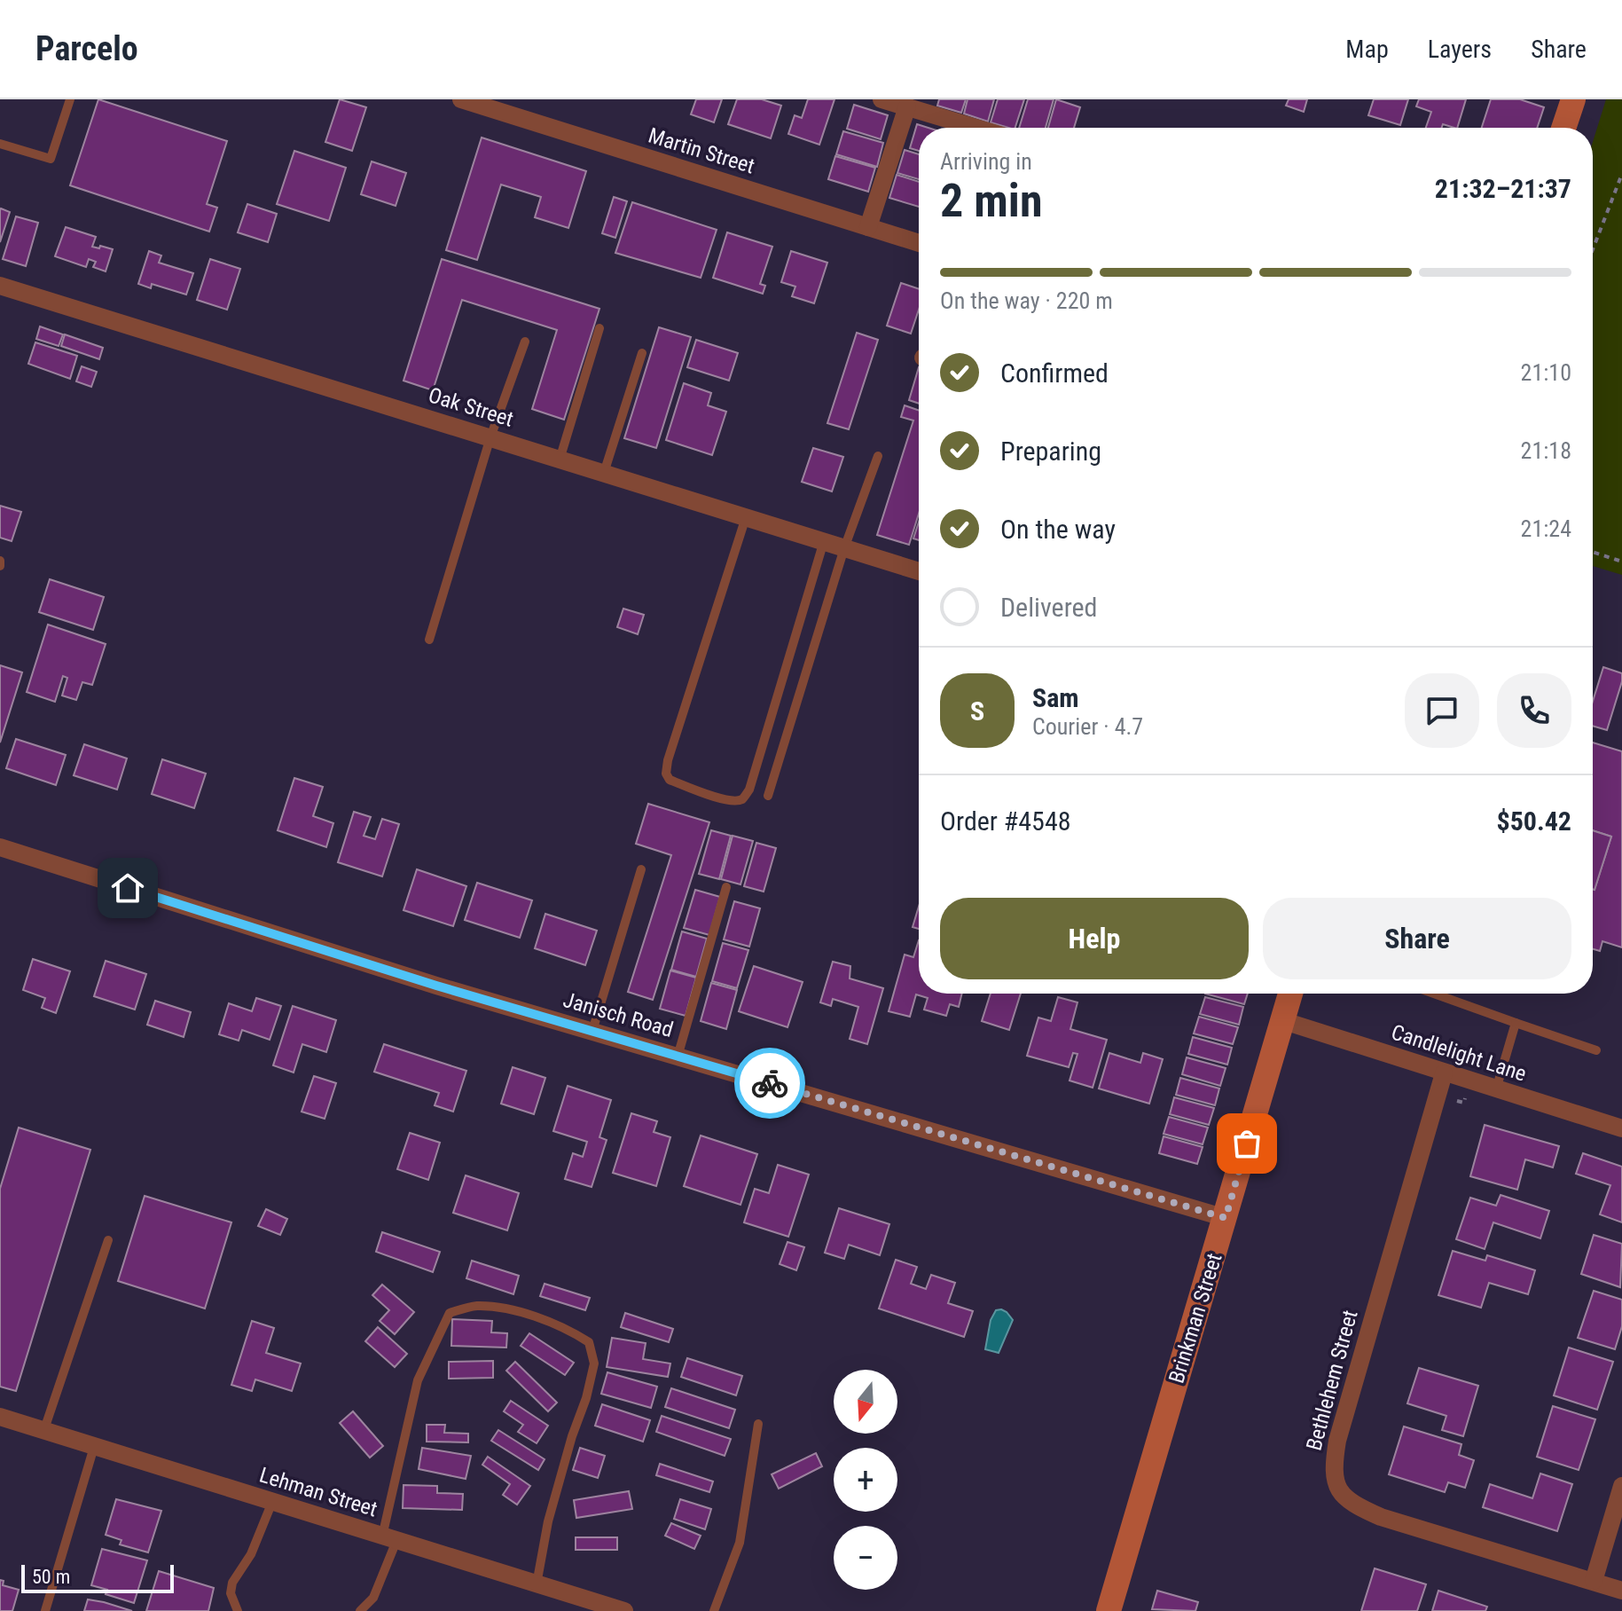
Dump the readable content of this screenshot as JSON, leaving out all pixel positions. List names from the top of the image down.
{
  "streets": {
    "street": [
      "Martin Street",
      "Oak Street",
      "Janisch Road",
      "Candlelight Lane",
      "Brinkman Street",
      "Bethlehem Street",
      "Lehman Street"
    ]
  },
  "crossings": [
    ["Janisch Road", "Brinkman Street"],
    ["Candlelight Lane", "Brinkman Street"],
    ["Candlelight Lane", "Bethlehem Street"]
  ],
  "scale_bar": "50 m",
  "north": "bottom",
  "page": {
    "header": "Parcelo",
    "nav": ["Map", "Layers", "Share"],
    "heading": ["2 min", "Arriving in", "21:32–21:37"],
    "panel": [
      "Sam",
      "Courier · 4.7",
      "Order #4548",
      "$50.42"
    ],
    "bar": "On the way · 220 m",
    "list": [
      ["Confirmed", "21:10"],
      ["Preparing", "21:18"],
      ["On the way", "21:24"],
      "Delivered"
    ],
    "round": "S",
    "buttons": ["Help", "Share"],
    "map_buttons": ["+", "−"],
    "scale": "50 m"
  }
}
